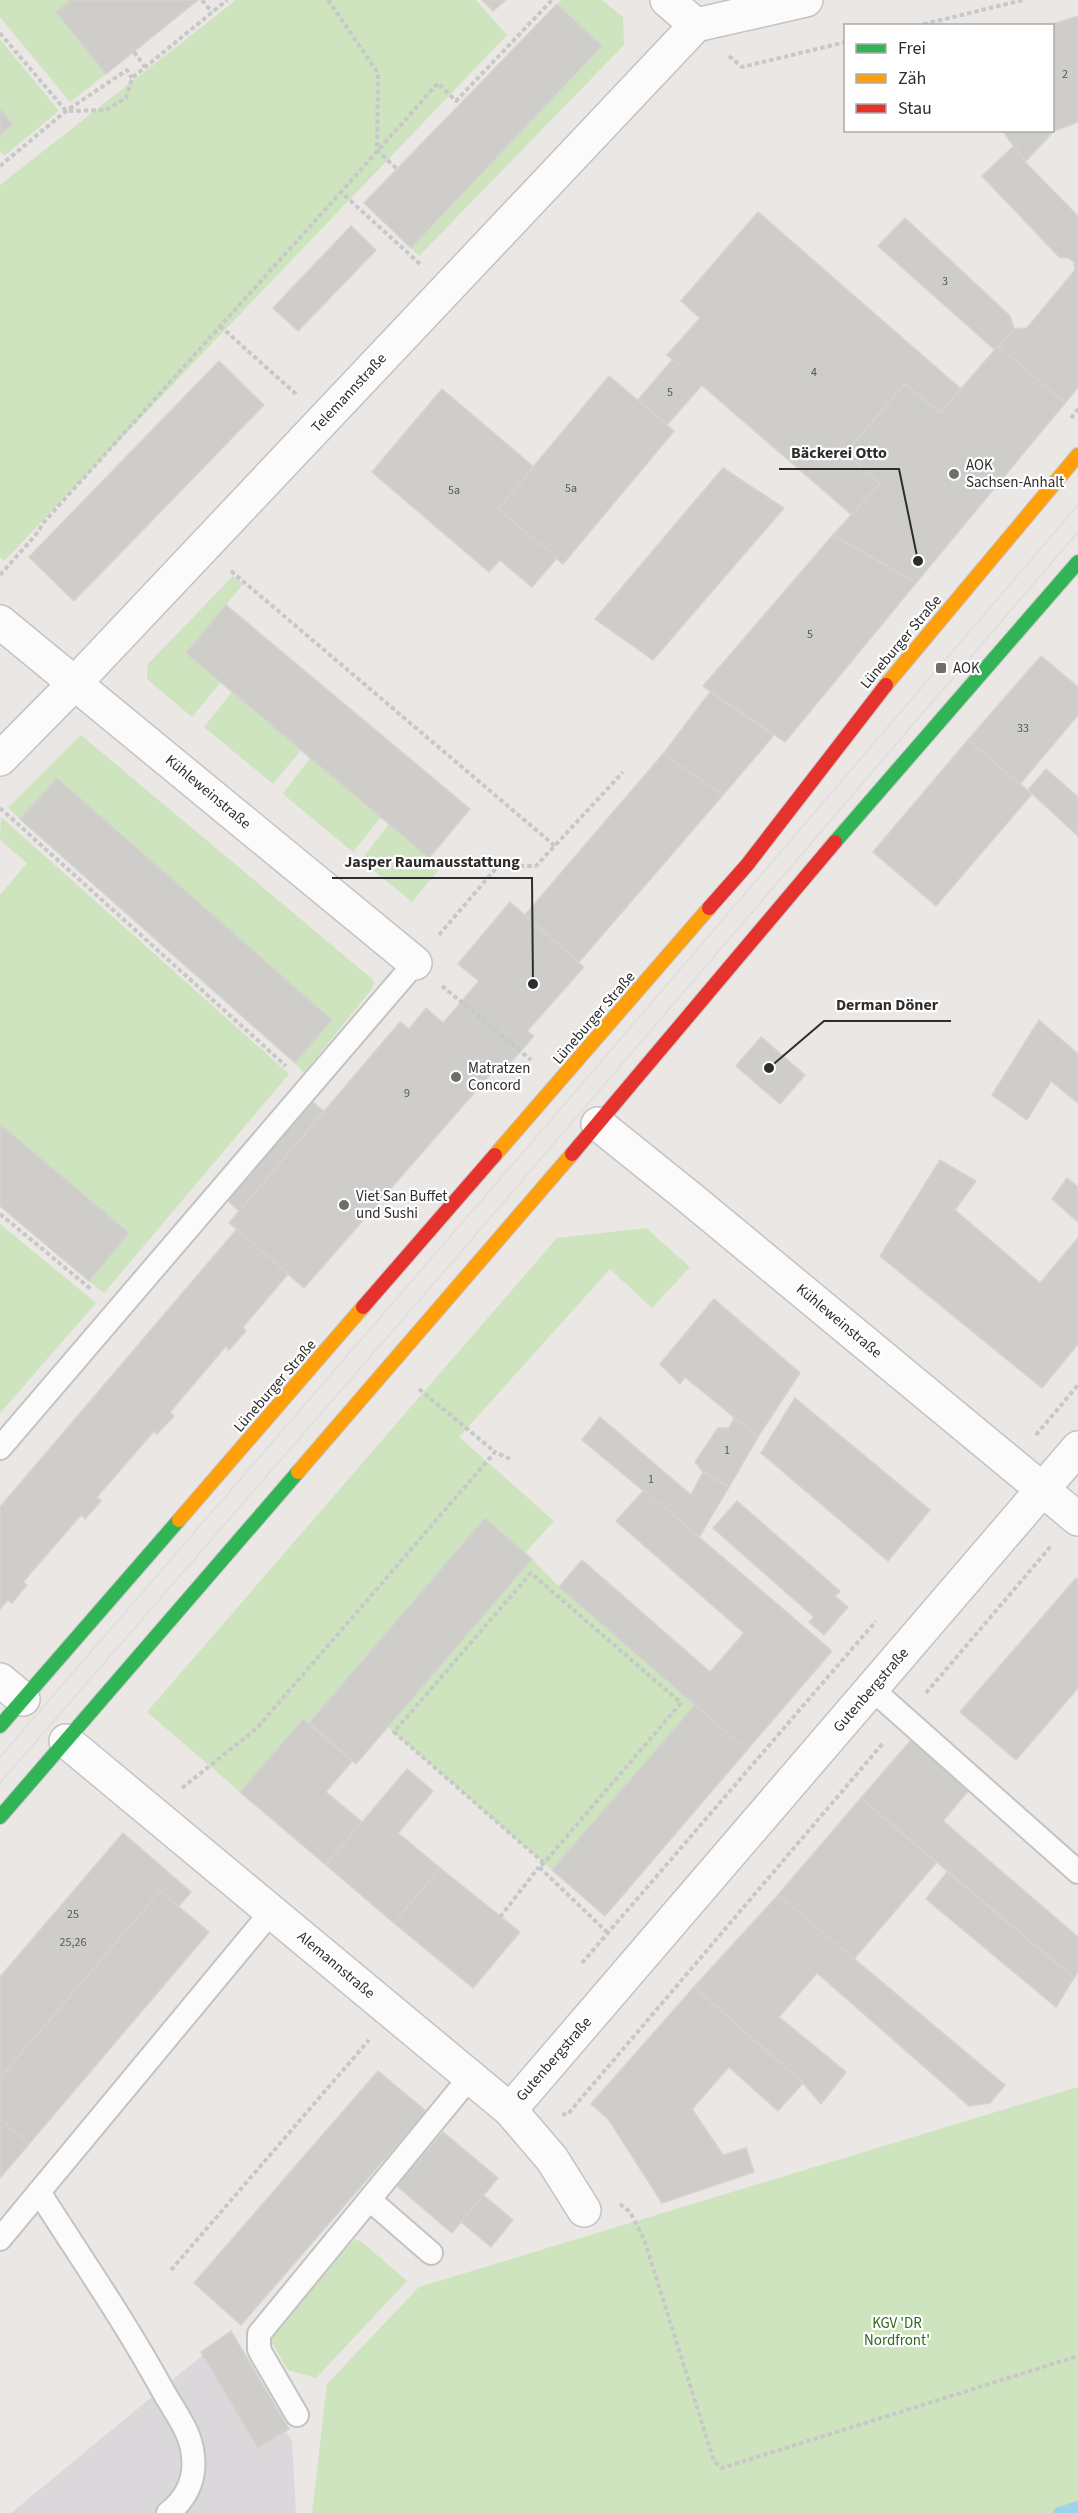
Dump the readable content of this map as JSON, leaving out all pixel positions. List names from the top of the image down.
{
  "streets": {
    "main road": ["Lüneburger Straße"],
    "street": [
      "Telemannstraße",
      "Kühleweinstraße",
      "Gutenbergstraße",
      "Alemannstraße"
    ]
  },
  "crossings": [
    ["Telemannstraße", "Kühleweinstraße"],
    ["Kühleweinstraße", "Gutenbergstraße"],
    ["Gutenbergstraße", "Alemannstraße"]
  ],
  "parks": ["KGV 'DR Nordfront'"],
  "places": {
    "other": [
      "AOK Sachsen-Anhalt",
      "Bäckerei Otto",
      "Jasper Raumausstattung",
      "Derman Döner",
      "Matratzen Concord",
      "Viet San Buffet und Sushi"
    ],
    "transit": ["AOK"]
  },
  "house_numbers": [
    "2",
    "3",
    "4",
    "5",
    "5a",
    "5a",
    "5",
    "33",
    "9",
    "1",
    "1",
    "25",
    "25,26"
  ],
  "legend": ["Frei", "Zäh", "Stau"]
}
